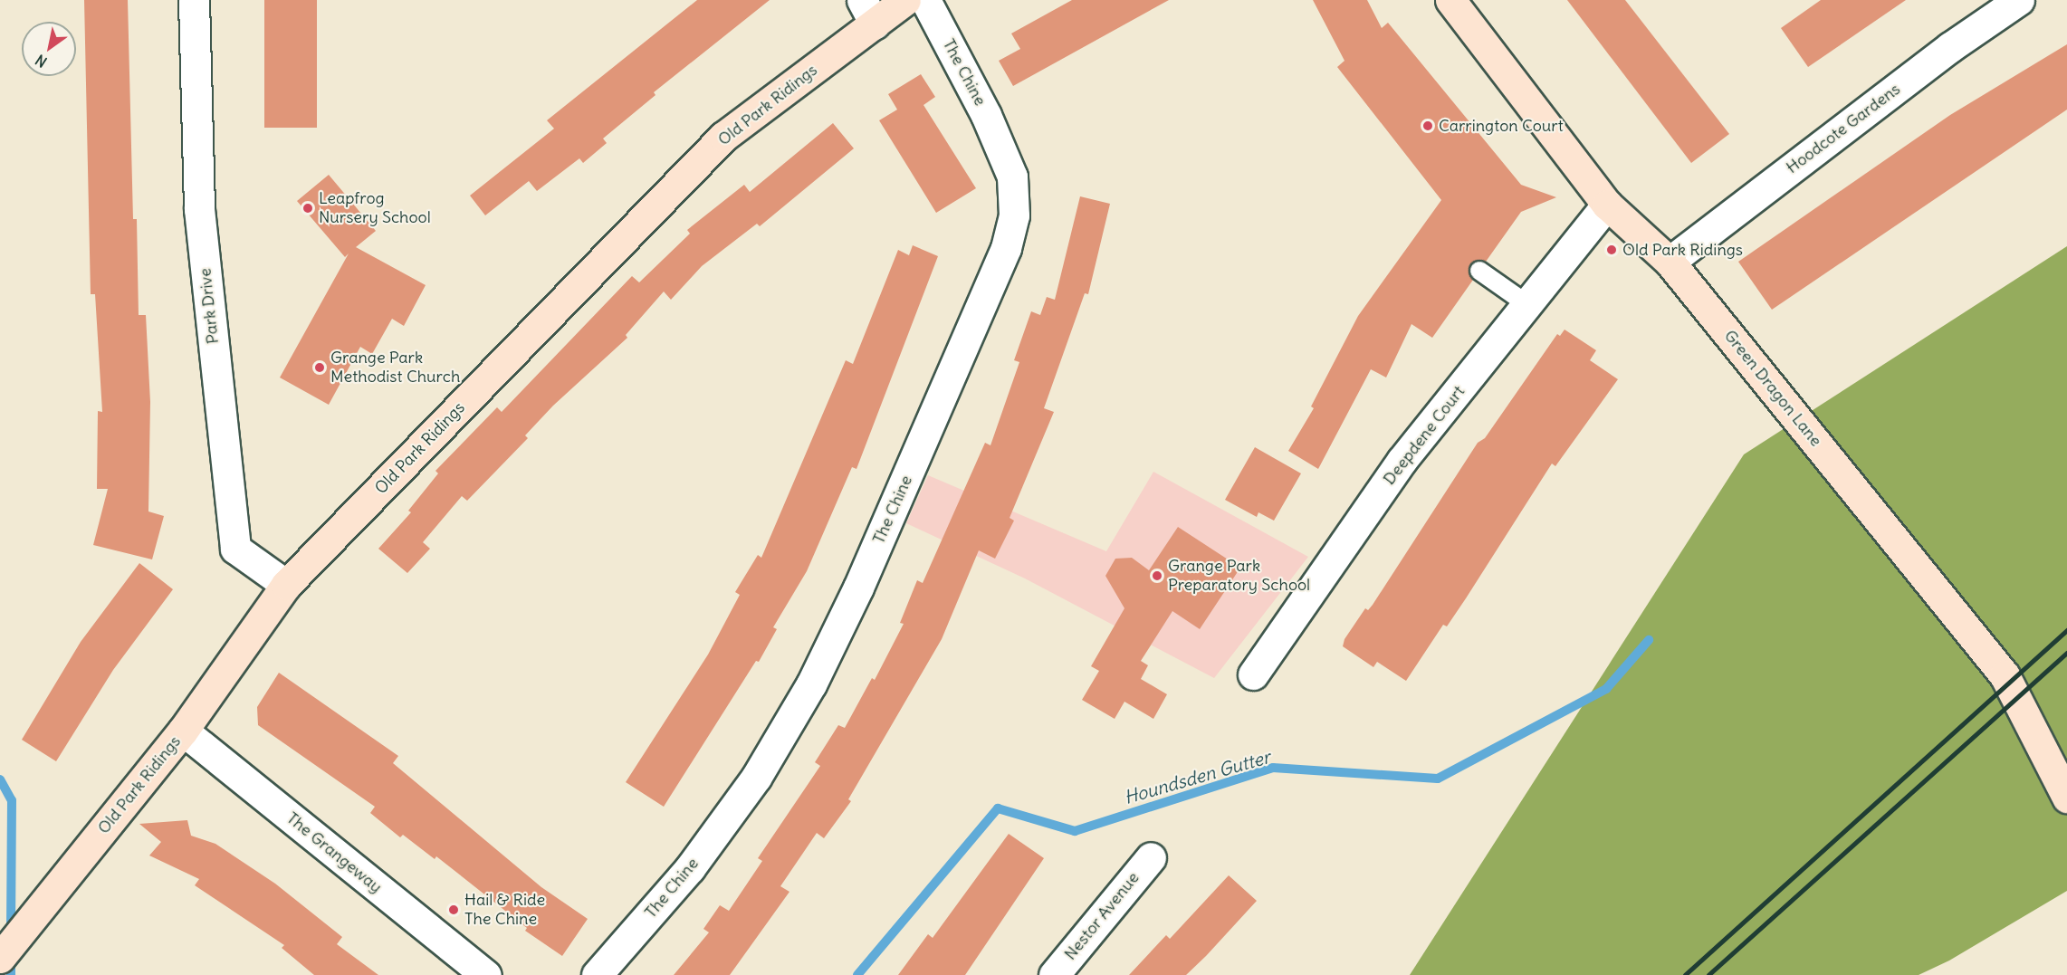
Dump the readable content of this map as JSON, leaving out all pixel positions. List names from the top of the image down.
{
  "streets": {
    "street": [
      "The Chine",
      "Old Park Ridings",
      "Hoodcote Gardens",
      "Park Drive",
      "Green Dragon Lane",
      "Deepdene Court",
      "The Grangeway",
      "Nestor Avenue"
    ]
  },
  "crossings": [
    ["Old Park Ridings", "Park Drive"],
    ["Old Park Ridings", "The Grangeway"],
    ["Hoodcote Gardens", "Green Dragon Lane"],
    ["Green Dragon Lane", "Deepdene Court"]
  ],
  "water": ["Houndsden Gutter"],
  "places": [
    "Carrington Court",
    "Leapfrog Nursery School",
    "Old Park Ridings",
    "Grange Park Methodist Church",
    "Grange Park Preparatory School",
    "Hail & Ride The Chine"
  ],
  "north": "bottom left"
}
